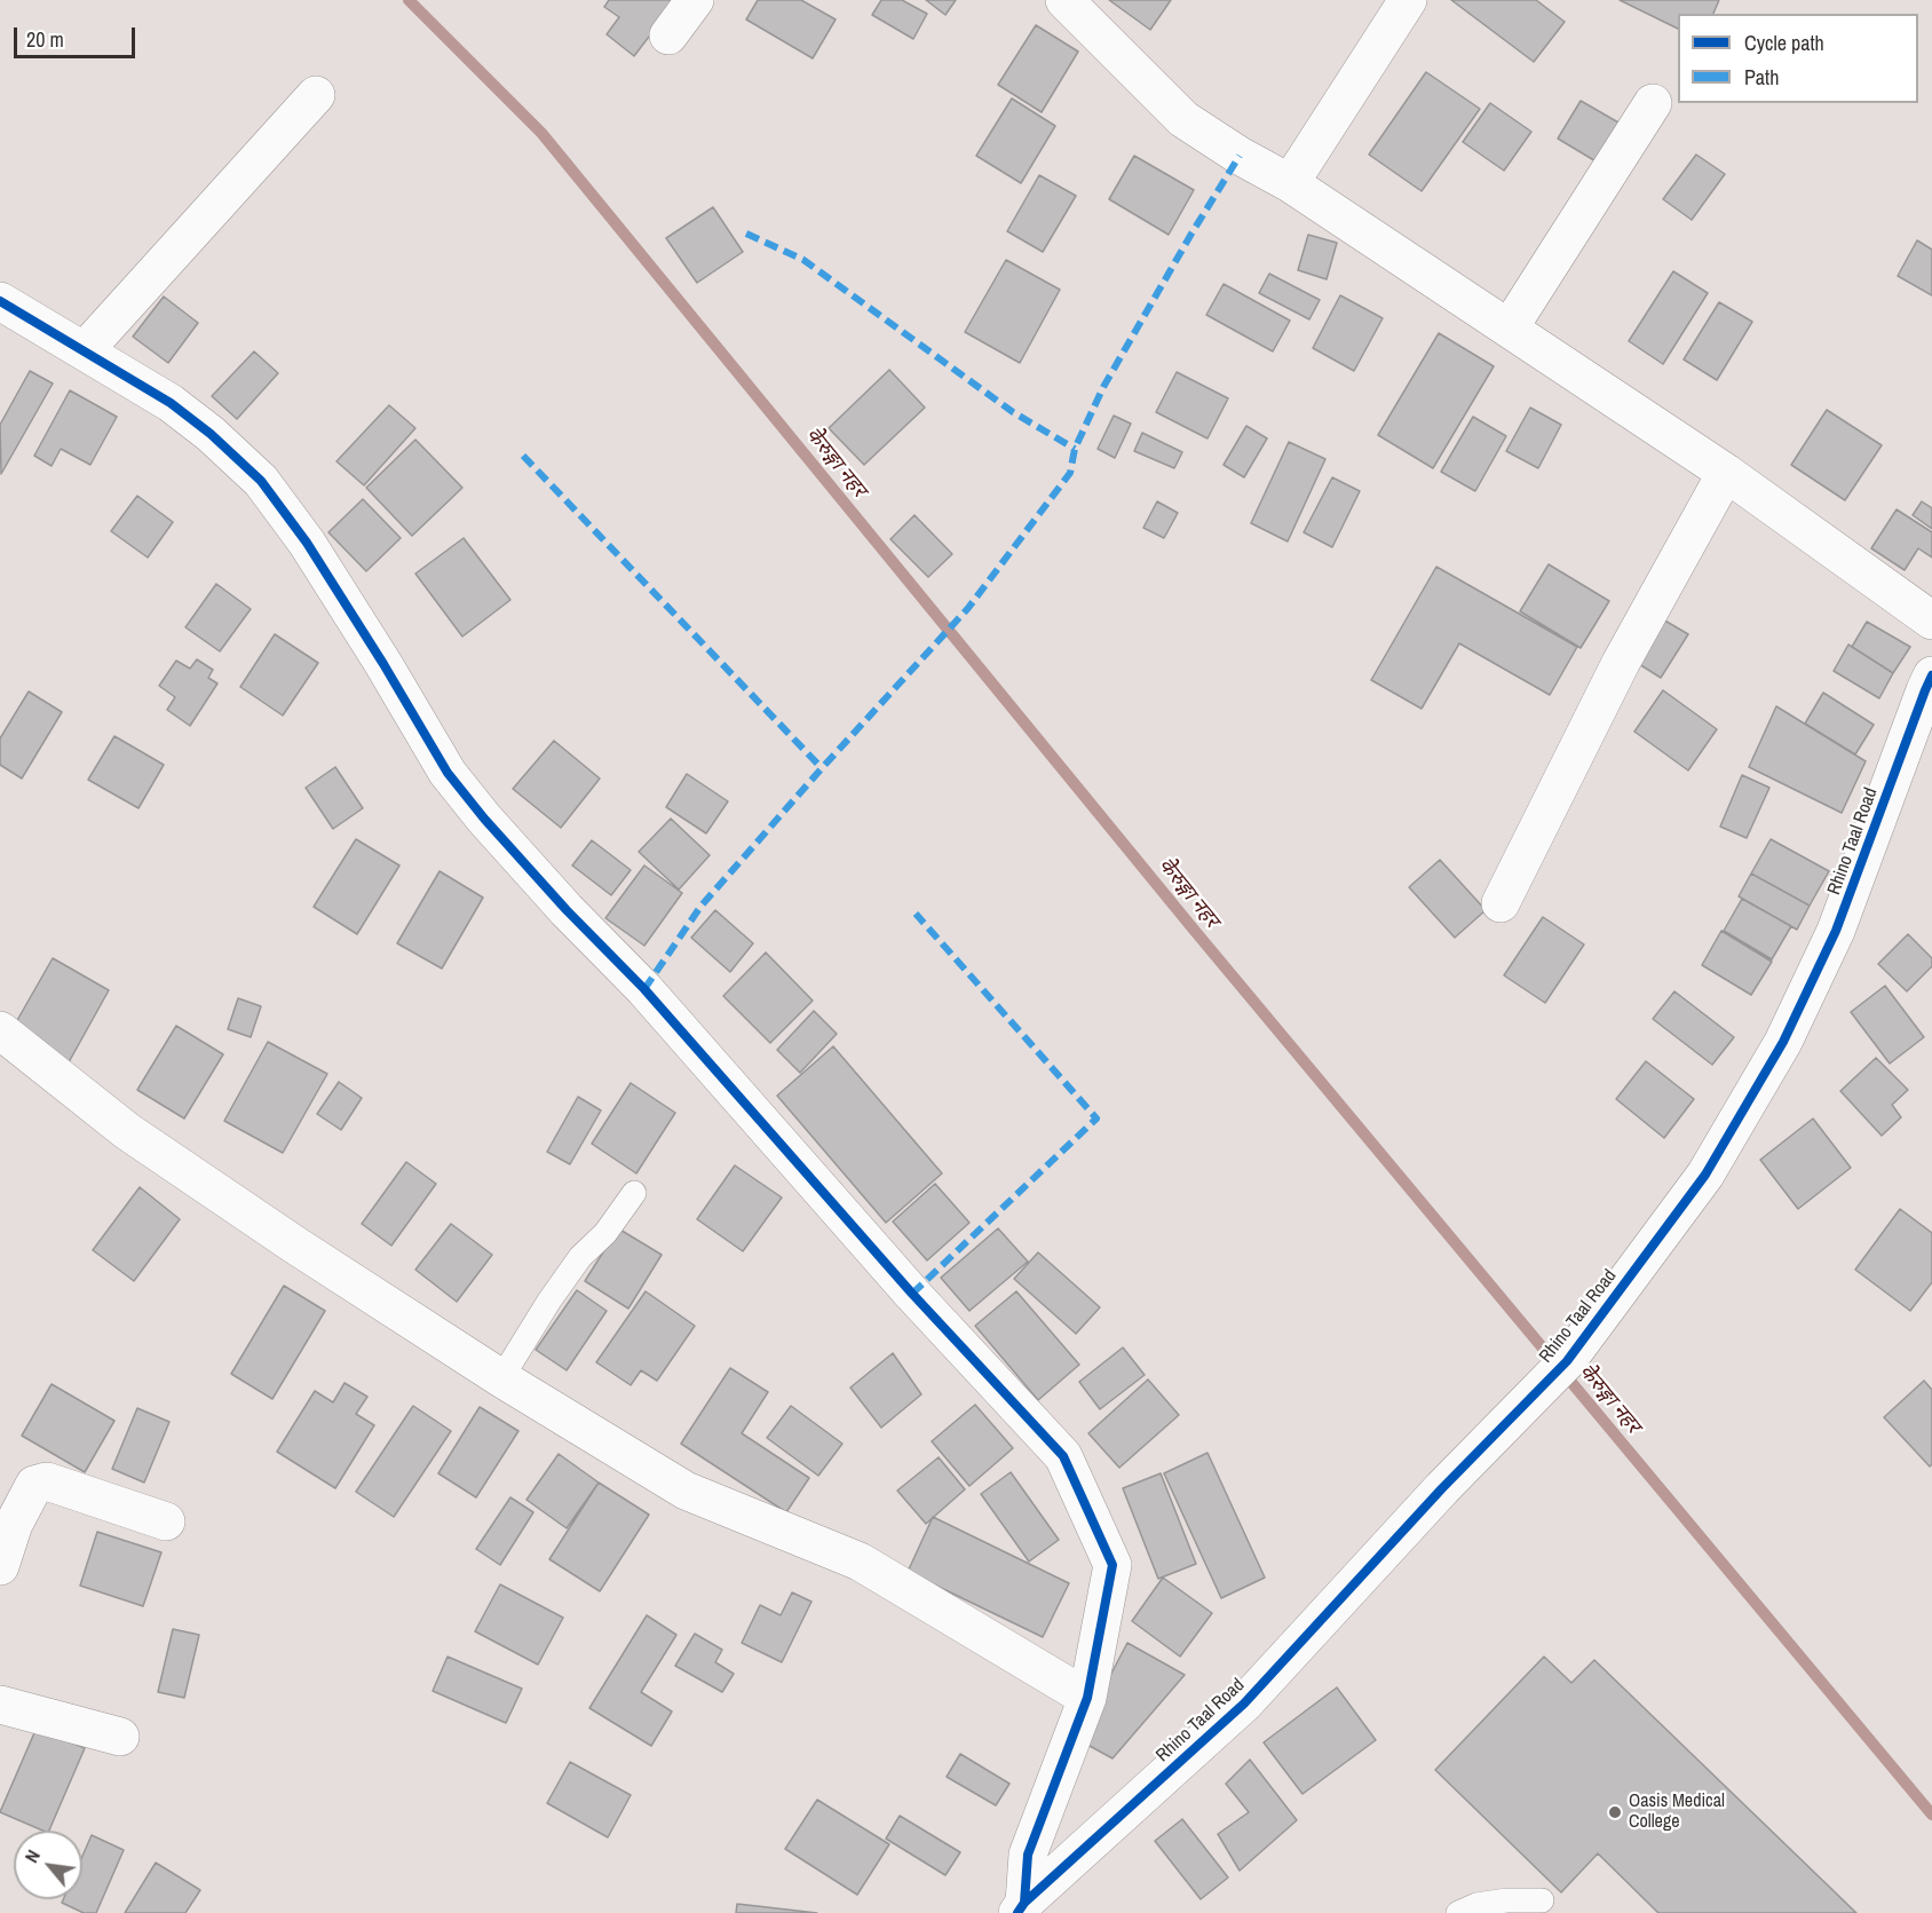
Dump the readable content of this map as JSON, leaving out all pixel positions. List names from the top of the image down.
{
  "streets": {
    "street": ["Rhino Taal Road"]
  },
  "water": ["केेरुङ्गा नहर"],
  "places": ["Oasis Medical College"],
  "legend": ["Cycle path", "Path"],
  "scale_bar": "20 m",
  "north": "top left"
}
